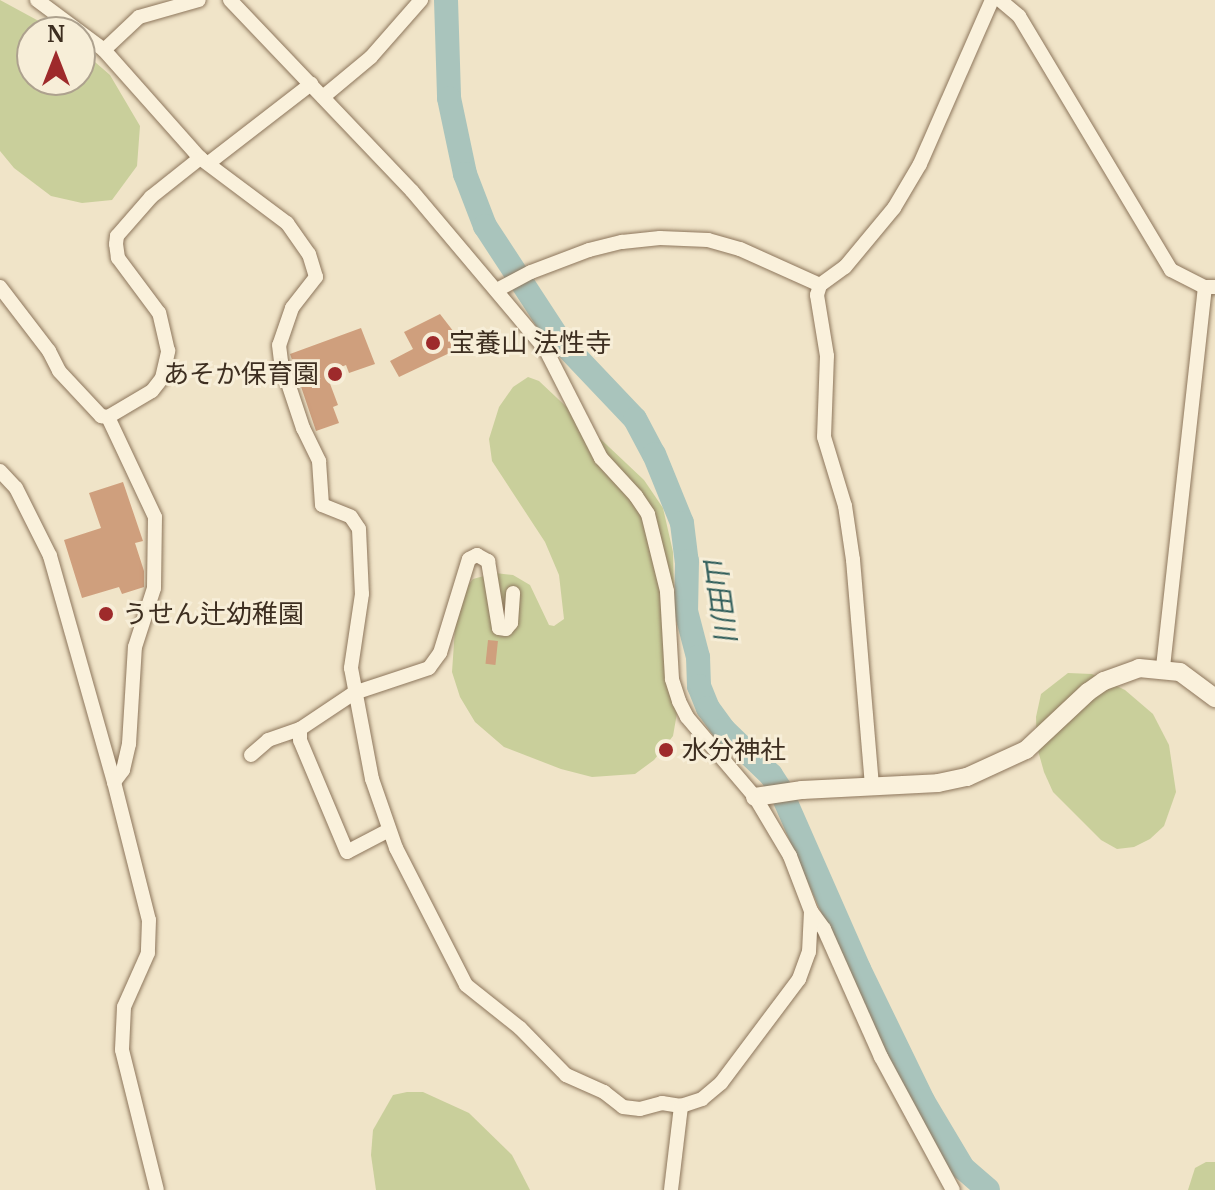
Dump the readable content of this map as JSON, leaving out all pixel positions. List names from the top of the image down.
{
  "water": ["山田川"],
  "places": [
    "宝養山 法性寺",
    "あそか保育園",
    "うせん辻幼稚園",
    "水分神社"
  ],
  "north": "top"
}
